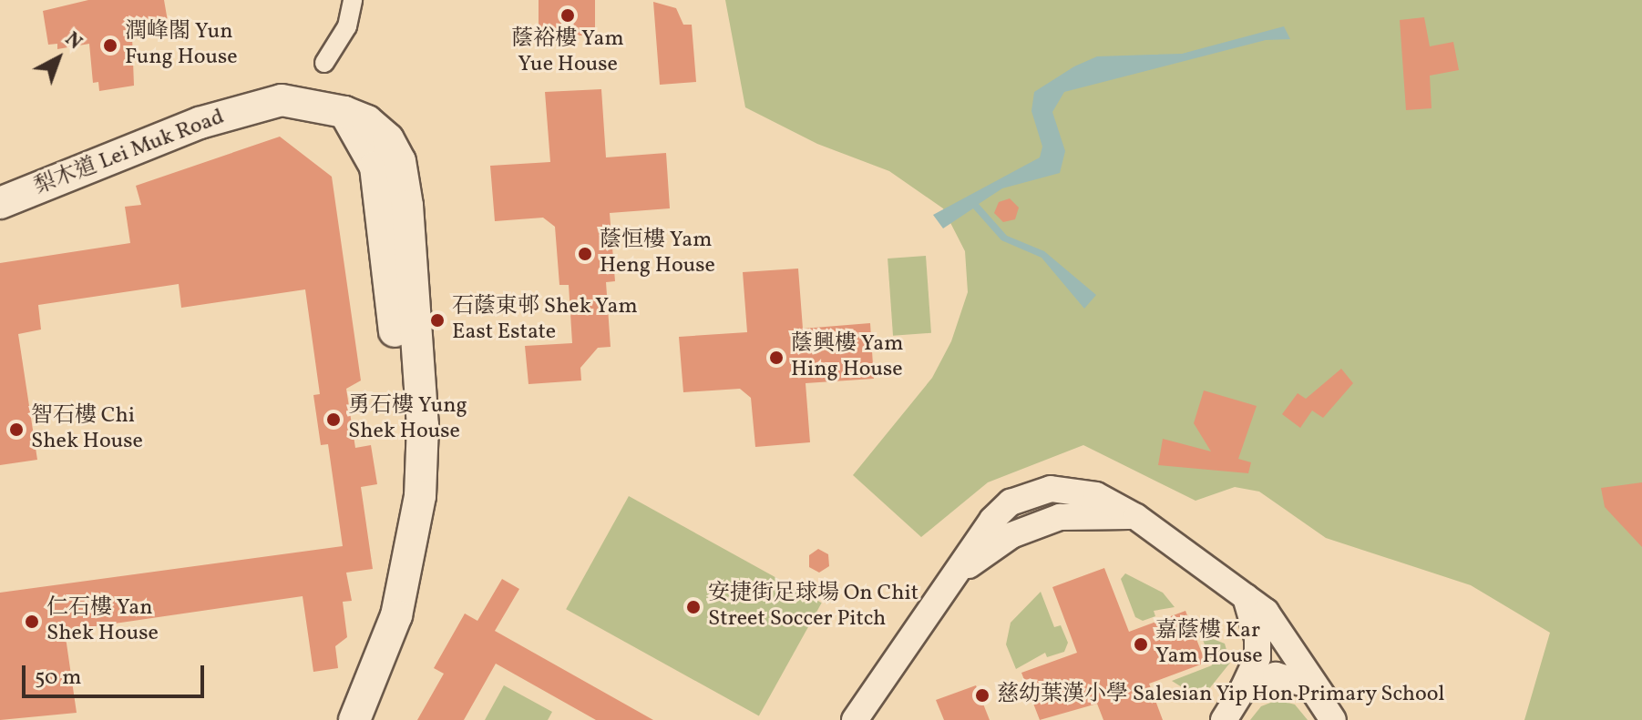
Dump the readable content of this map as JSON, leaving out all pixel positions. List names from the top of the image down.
{
  "streets": {
    "street": ["梨木道 Lei Muk Road"]
  },
  "places": [
    "蔭裕樓 Yam Yue House",
    "潤峰閣 Yun Fung House",
    "蔭恒樓 Yam Heng House",
    "石蔭東邨 Shek Yam East Estate",
    "蔭興樓 Yam Hing House",
    "勇石樓 Yung Shek House",
    "智石樓 Chi Shek House",
    "安捷街足球場 On Chit Street Soccer Pitch",
    "仁石樓 Yan Shek House",
    "嘉蔭樓 Kar Yam House",
    "慈幼葉漢小學 Salesian Yip Hon Primary School"
  ],
  "scale_bar": "50 m",
  "north": "top right"
}
